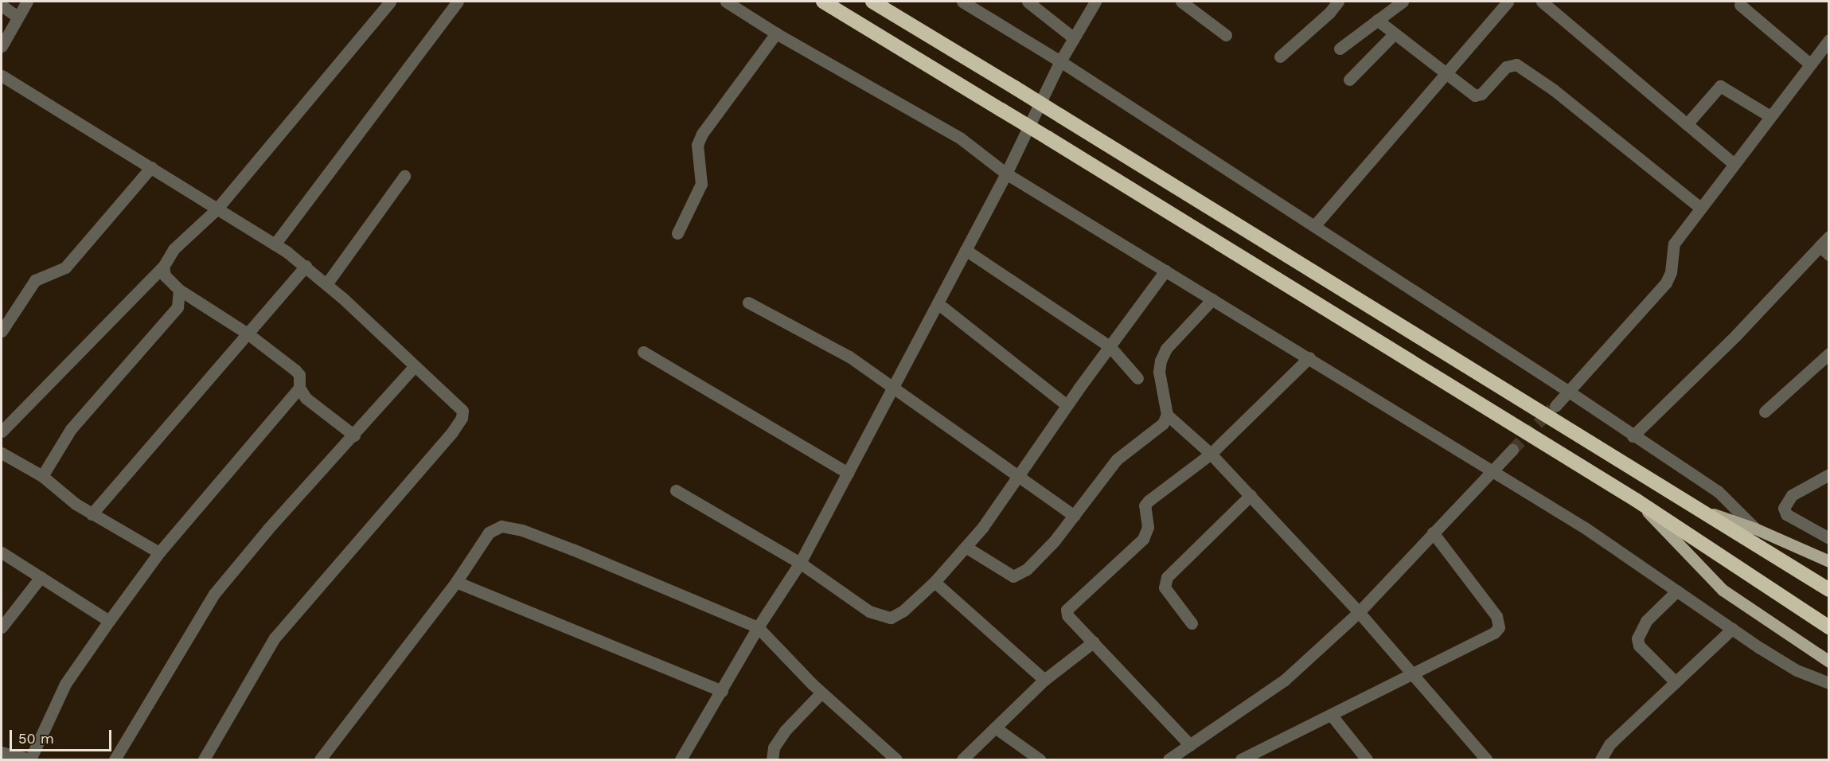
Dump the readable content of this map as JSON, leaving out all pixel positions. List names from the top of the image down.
{
  "scale_bar": "50 m"
}
